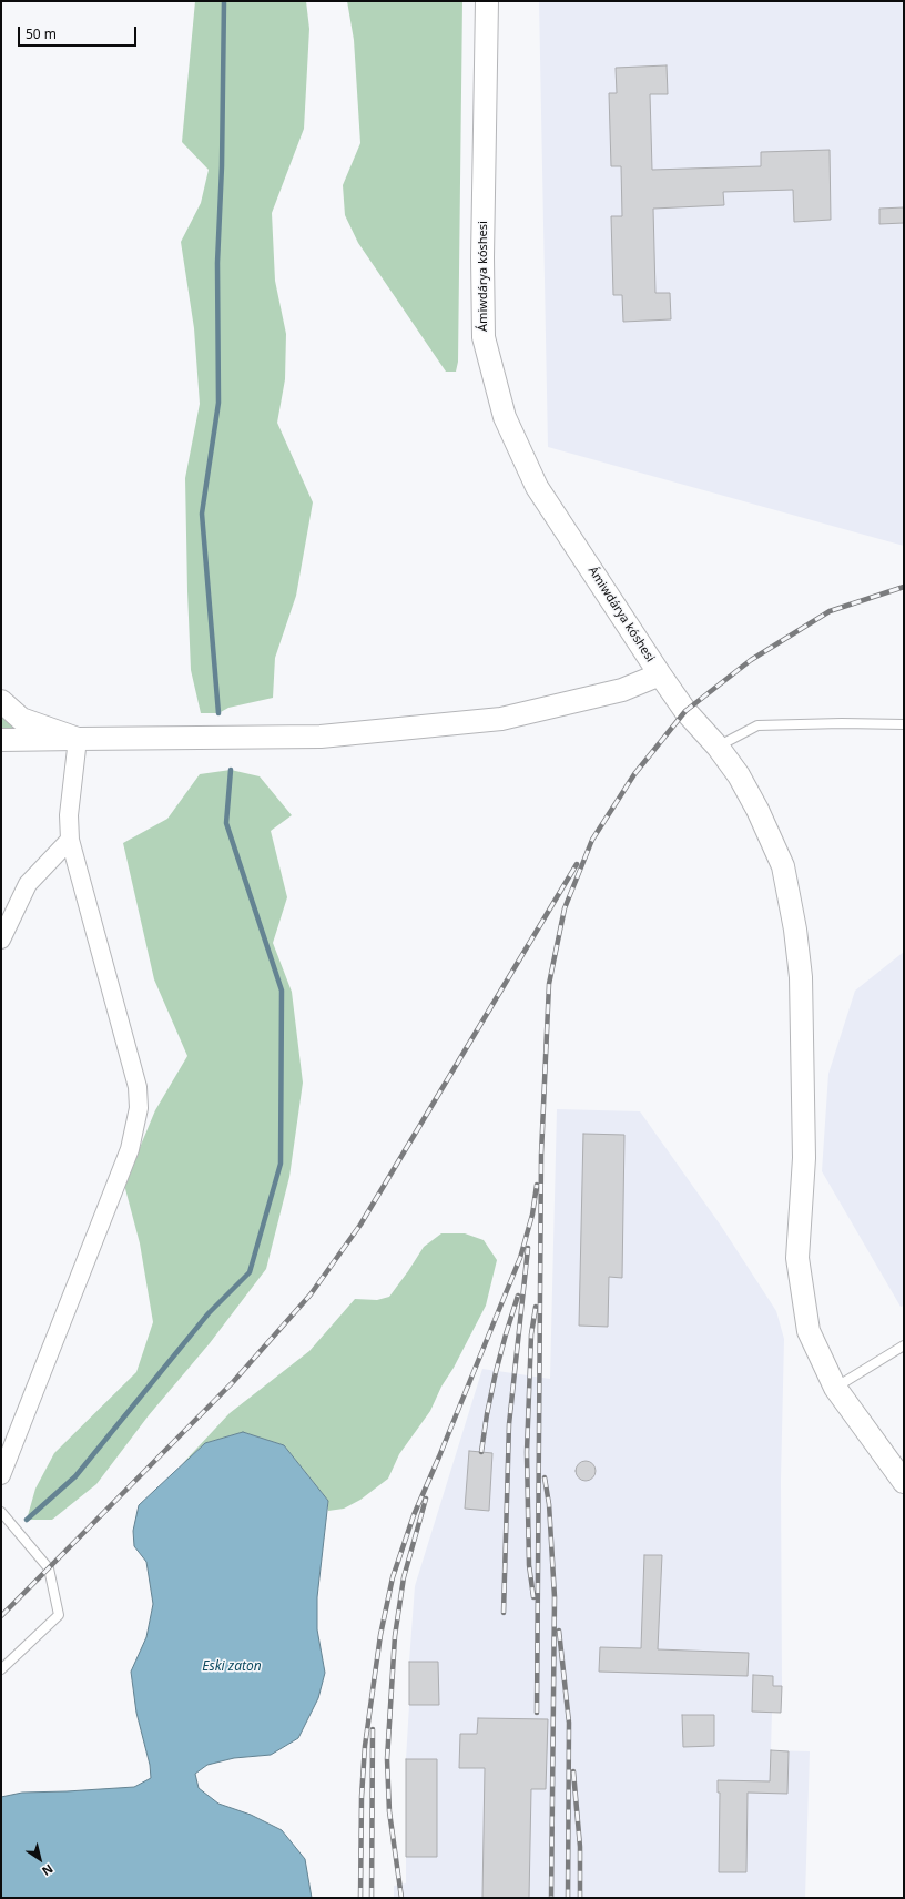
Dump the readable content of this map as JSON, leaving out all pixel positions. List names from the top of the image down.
{
  "streets": {
    "street": ["Ámiwdárya kóshesi"]
  },
  "water": ["Eski zaton"],
  "scale_bar": "50 m",
  "north": "bottom right"
}
